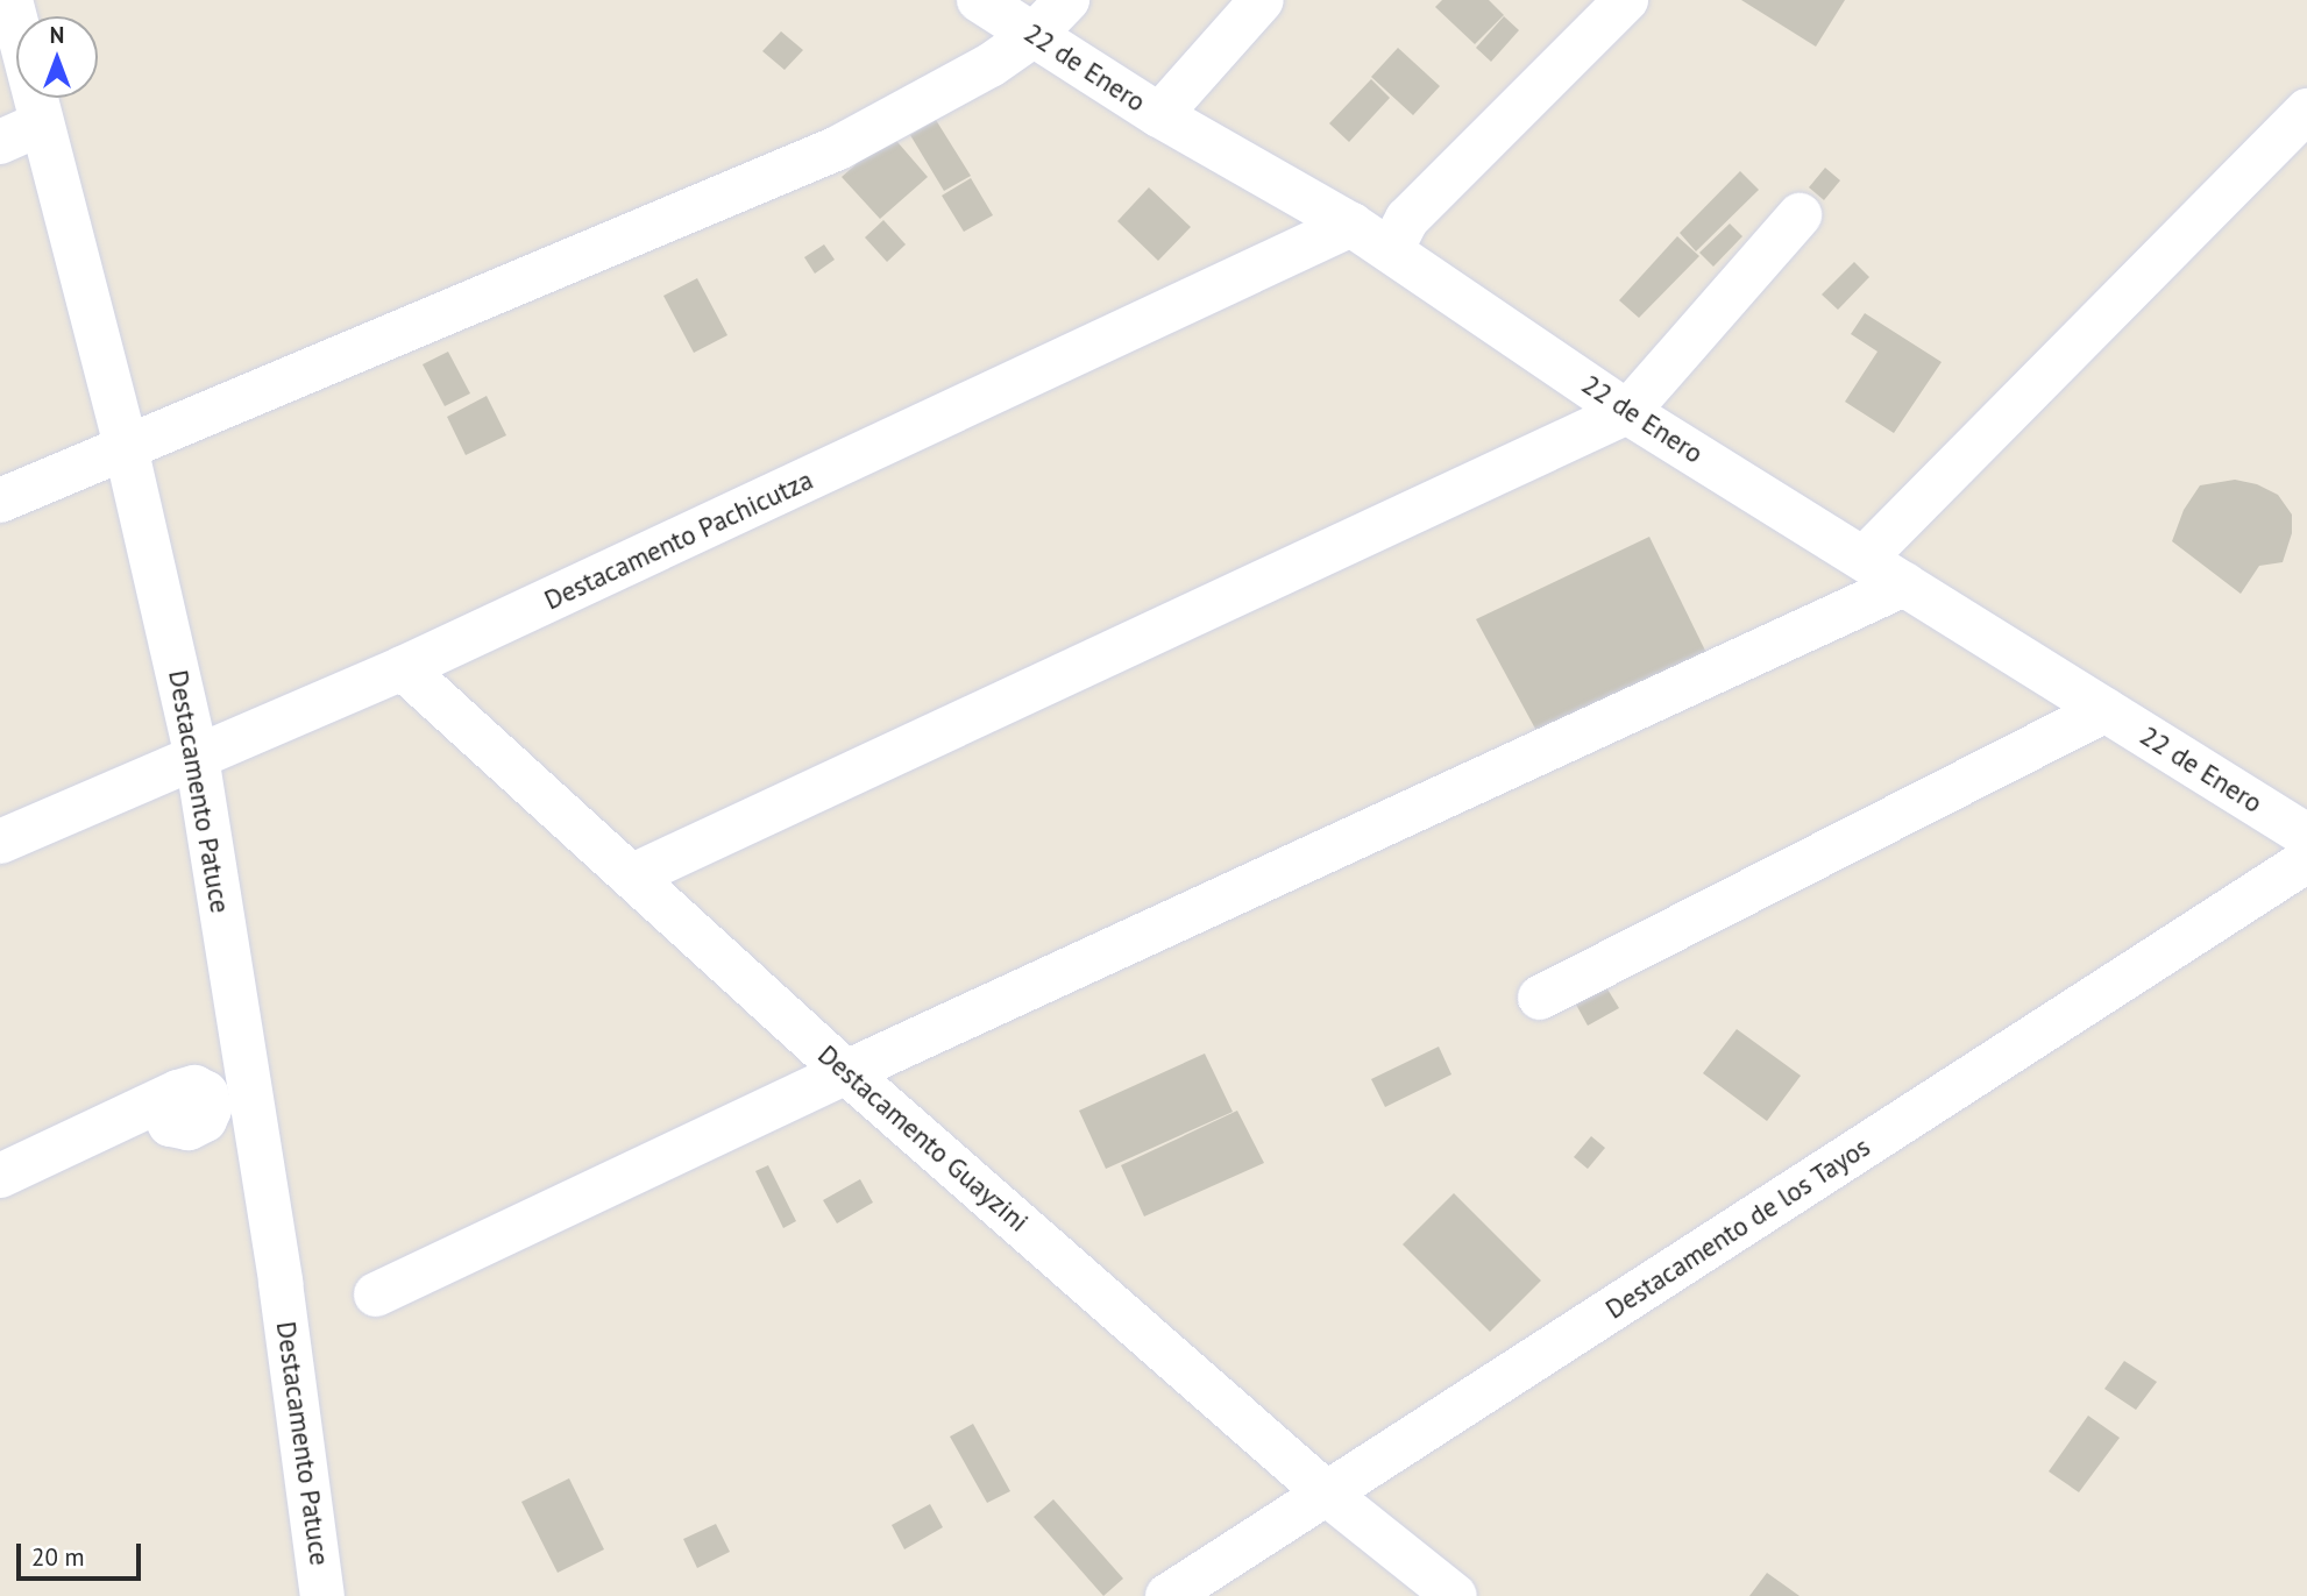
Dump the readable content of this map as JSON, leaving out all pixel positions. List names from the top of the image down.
{
  "streets": {
    "street": [
      "22 de Enero",
      "Destacamento Pachicutza",
      "Destacamento Patuce",
      "Destacamento Guayzini",
      "Destacamento de los Tayos"
    ]
  },
  "crossings": [
    ["22 de Enero", "Destacamento Pachicutza"],
    ["Destacamento Pachicutza", "Destacamento Patuce"],
    ["Destacamento Pachicutza", "Destacamento Guayzini"],
    ["Destacamento Guayzini", "Destacamento de los Tayos"]
  ],
  "scale_bar": "20 m",
  "north": "top"
}
